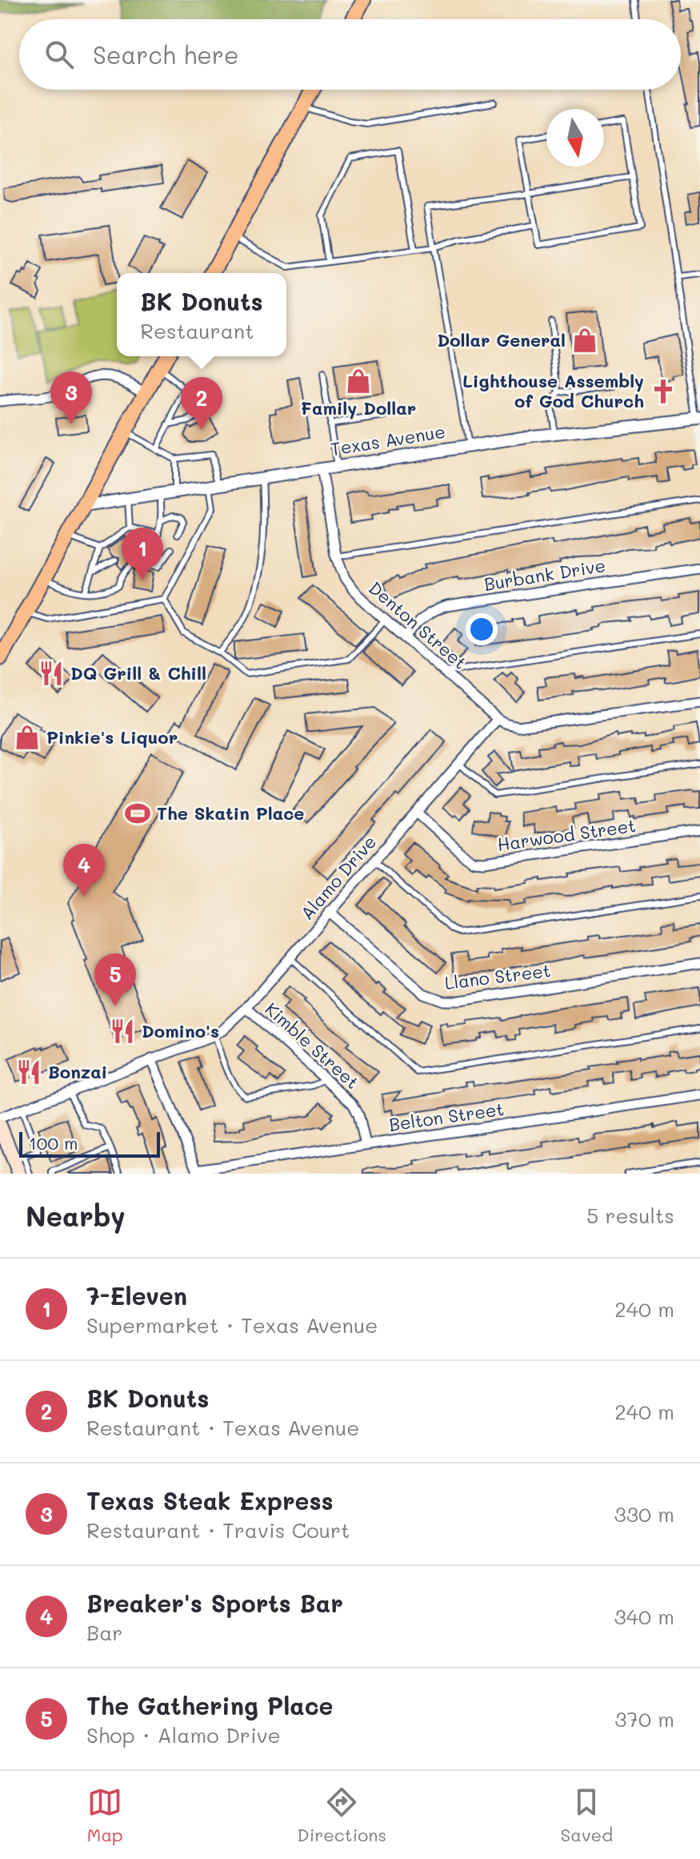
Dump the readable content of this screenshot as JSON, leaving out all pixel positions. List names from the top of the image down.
{
  "streets": {
    "street": [
      "Texas Avenue",
      "Burbank Drive",
      "Denton Street",
      "Harwood Street",
      "Alamo Drive",
      "Llano Street",
      "Kimble Street",
      "Belton Street"
    ]
  },
  "crossings": [
    ["Texas Avenue", "Denton Street"],
    ["Burbank Drive", "Denton Street"],
    ["Denton Street", "Alamo Drive"],
    ["Harwood Street", "Alamo Drive"],
    ["Alamo Drive", "Llano Street"],
    ["Alamo Drive", "Kimble Street"],
    ["Kimble Street", "Belton Street"]
  ],
  "places": {
    "shop": ["Dollar General", "Family Dollar", "Pinkie's Liquor"],
    "church": ["Lighthouse Assembly of God Church"],
    "restaurant": ["DQ Grill & Chill", "Domino's", "Bonzai"],
    "sports": ["The Skatin Place"]
  },
  "scale_bar": "100 m",
  "north": "bottom",
  "page": {
    "search": "Search here",
    "popup": ["BK Donuts", "Restaurant"],
    "pins": [
      "3",
      "2",
      "1",
      "4",
      "5"
    ],
    "scale": "100 m",
    "heading": ["Nearby", "5 results"],
    "list": [
      {
        "mark": "1",
        "name": "7-Eleven",
        "note": "Supermarket · Texas Avenue",
        "value": "240 m"
      },
      {
        "mark": "2",
        "name": "BK Donuts",
        "note": "Restaurant · Texas Avenue",
        "value": "240 m"
      },
      {
        "mark": "3",
        "name": "Texas Steak Express",
        "note": "Restaurant · Travis Court",
        "value": "330 m"
      },
      {
        "mark": "4",
        "name": "Breaker's Sports Bar",
        "note": "Bar",
        "value": "340 m"
      },
      {
        "mark": "5",
        "name": "The Gathering Place",
        "note": "Shop · Alamo Drive",
        "value": "370 m"
      }
    ],
    "nav": ["Map", "Directions", "Saved"]
  }
}
